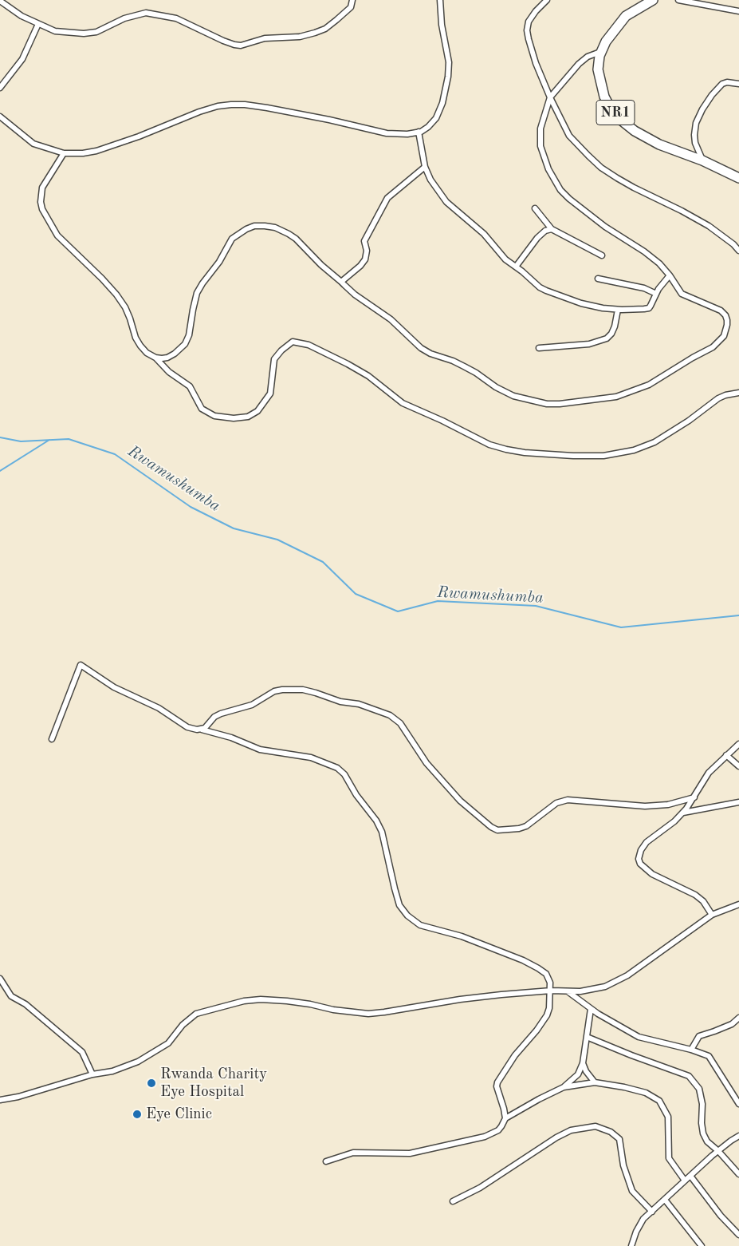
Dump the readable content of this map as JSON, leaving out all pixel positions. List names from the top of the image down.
{
  "streets": {
    "highway": ["NR1"]
  },
  "water": ["Rwamushumba"],
  "places": ["Rwanda Charity Eye Hospital", "Eye Clinic"]
}
